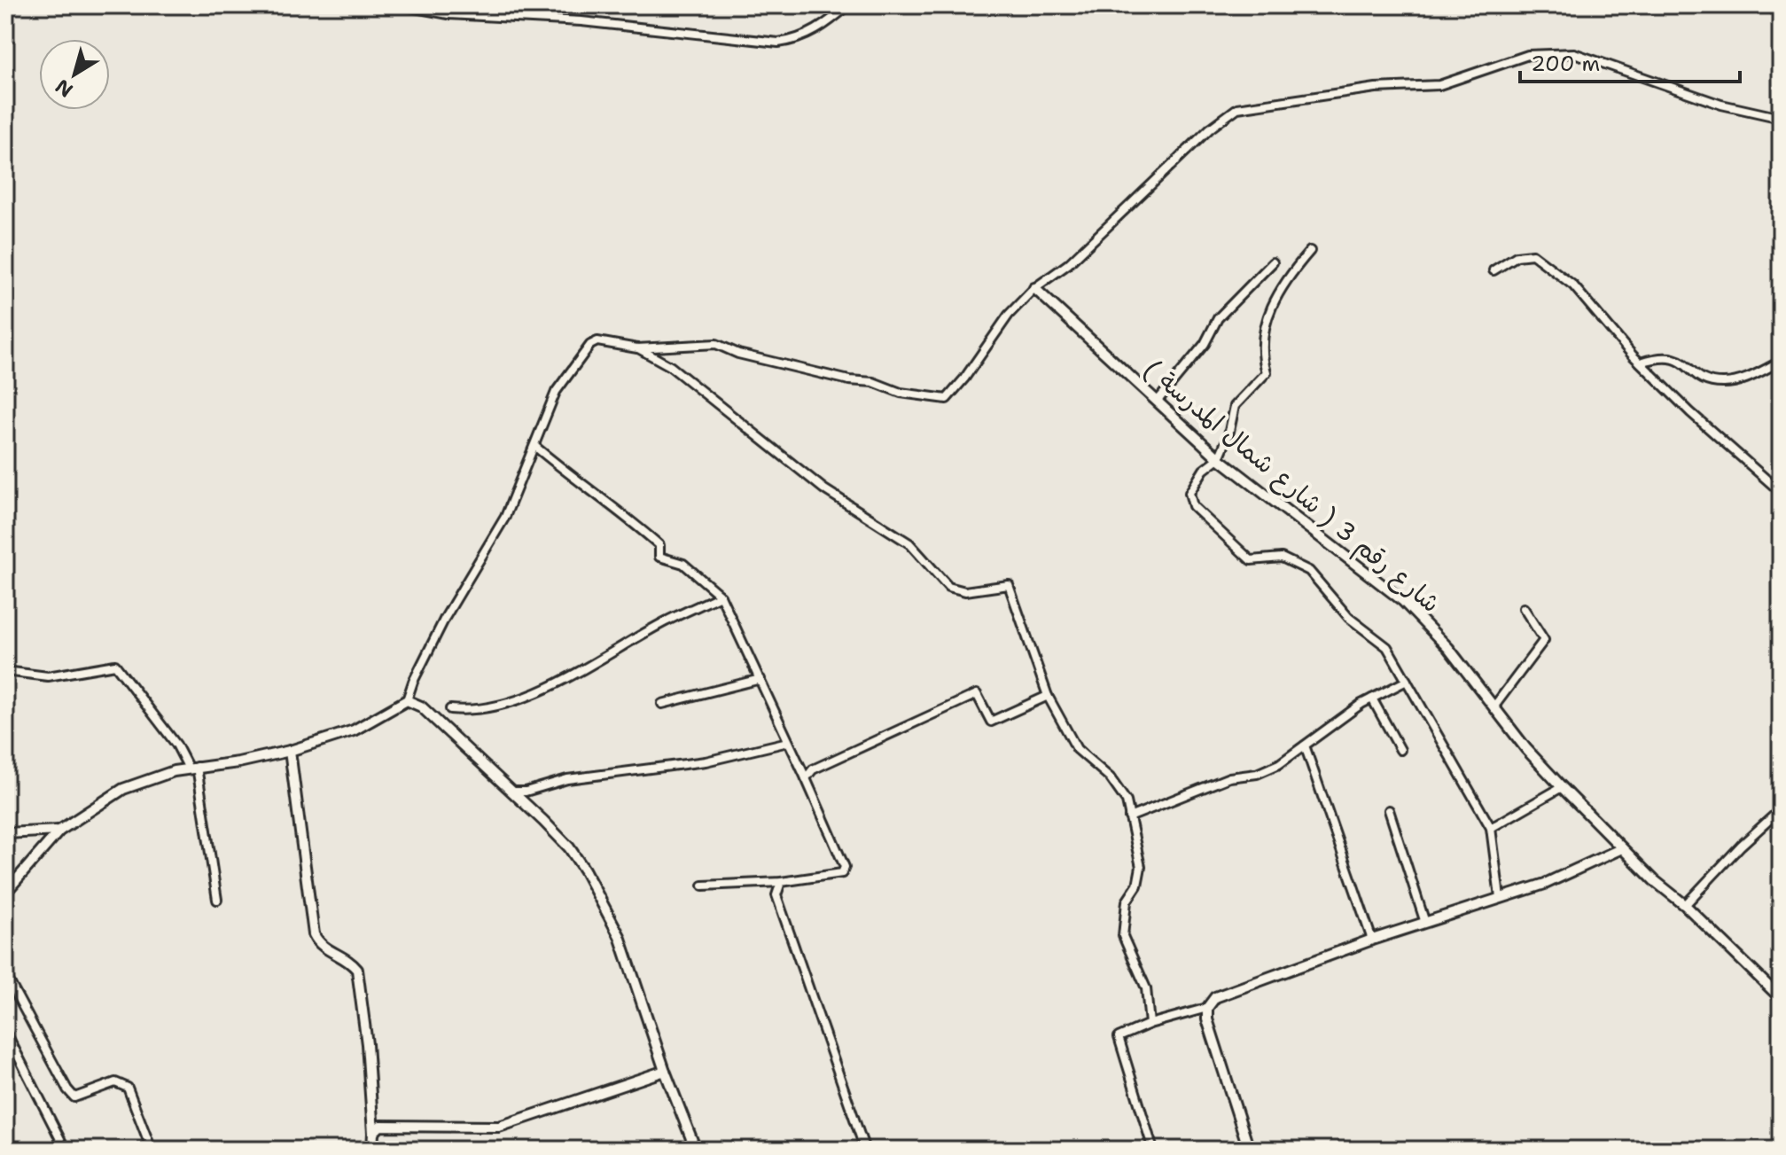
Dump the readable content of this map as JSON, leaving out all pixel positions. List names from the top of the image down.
{
  "streets": {
    "street": ["شارع رقم 3 ( شارع شمال المدرسة )"]
  },
  "scale_bar": "200 m",
  "north": "bottom left"
}
